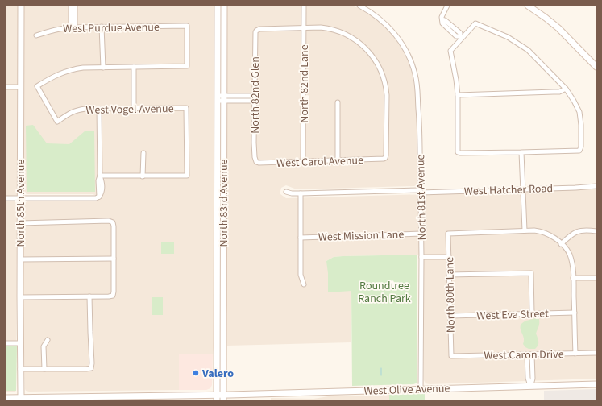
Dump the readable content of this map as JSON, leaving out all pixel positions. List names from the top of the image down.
{
  "streets": {
    "main road": ["North 85th Avenue", "North 83rd Avenue", "West Olive Avenue"],
    "street": [
      "West Purdue Avenue",
      "North 82nd Lane",
      "North 82nd Glen",
      "West Vogel Avenue",
      "West Carol Avenue",
      "West Hatcher Road",
      "North 81st Avenue",
      "West Mission Lane",
      "North 80th Lane",
      "West Eva Street",
      "West Caron Drive"
    ]
  },
  "crossings": [
    ["North 82nd Lane", "North 82nd Glen"],
    ["North 82nd Lane", "West Carol Avenue"],
    ["North 82nd Glen", "West Carol Avenue"],
    ["West Hatcher Road", "North 81st Avenue"],
    ["North 81st Avenue", "West Mission Lane"],
    ["North 81st Avenue", "West Olive Avenue"],
    ["North 85th Avenue", "West Olive Avenue"],
    ["North 83rd Avenue", "West Olive Avenue"],
    ["North 80th Lane", "West Eva Street"],
    ["North 80th Lane", "West Caron Drive"]
  ],
  "parks": ["Roundtree Ranch Park"],
  "places": ["Valero"]
}
